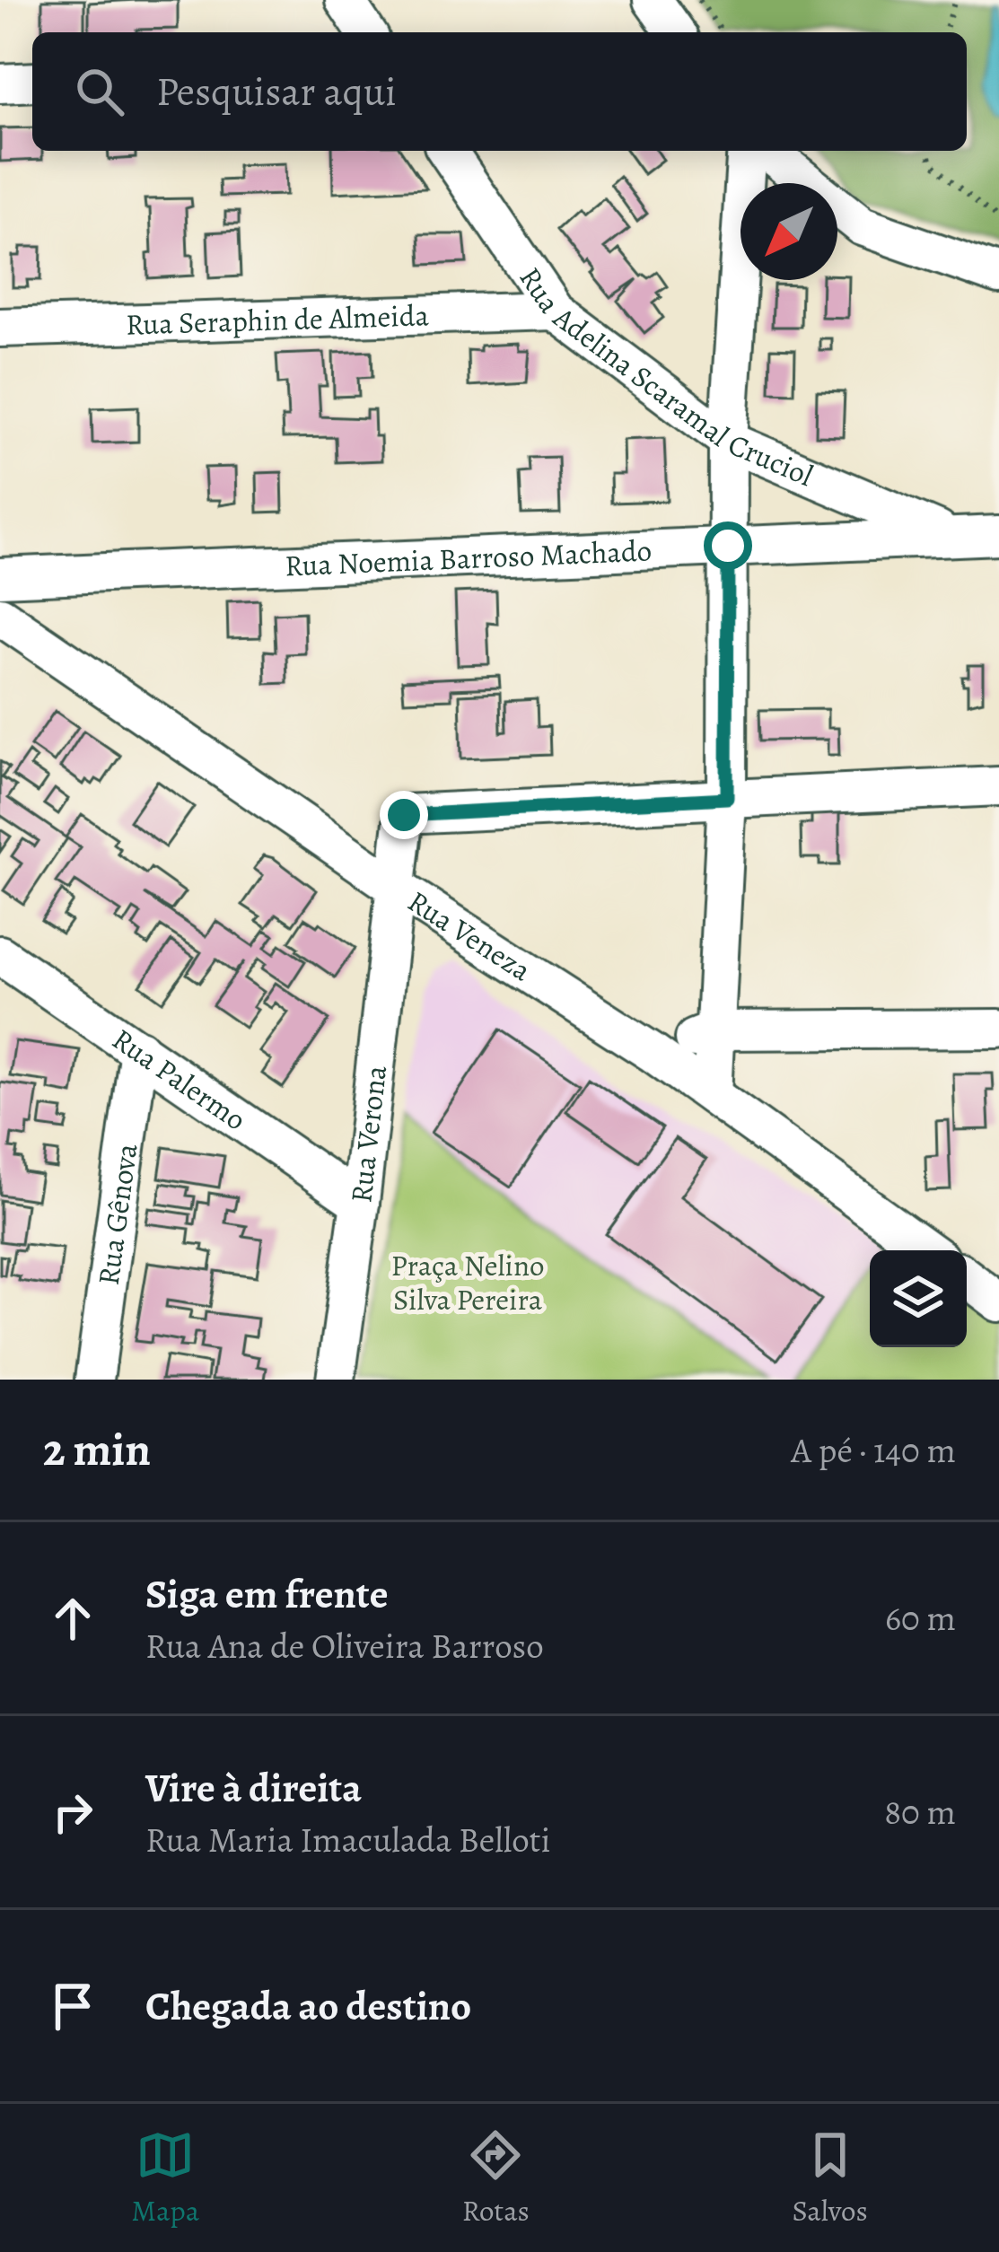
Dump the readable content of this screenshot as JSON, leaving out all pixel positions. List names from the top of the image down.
{
  "streets": {
    "street": [
      "Rua Seraphin de Almeida",
      "Rua Adelina Scaramal Cruciol",
      "Rua Noemia Barroso Machado",
      "Rua Veneza",
      "Rua Palermo",
      "Rua Verona",
      "Rua Gênova"
    ]
  },
  "crossings": [
    ["Rua Seraphin de Almeida", "Rua Adelina Scaramal Cruciol"],
    ["Rua Adelina Scaramal Cruciol", "Rua Noemia Barroso Machado"],
    ["Rua Veneza", "Rua Verona"],
    ["Rua Palermo", "Rua Verona"],
    ["Rua Palermo", "Rua Gênova"]
  ],
  "parks": ["Praça Nelino Silva Pereira"],
  "north": "bottom left",
  "page": {
    "search": "Pesquisar aqui",
    "heading": ["2 min", "A pé · 140 m"],
    "list": [
      ["Siga em frente", "Rua Ana de Oliveira Barroso", "60 m"],
      ["Vire à direita", "Rua Maria Imaculada Belloti", "80 m"],
      "Chegada ao destino"
    ],
    "nav": ["Mapa", "Rotas", "Salvos"]
  }
}
